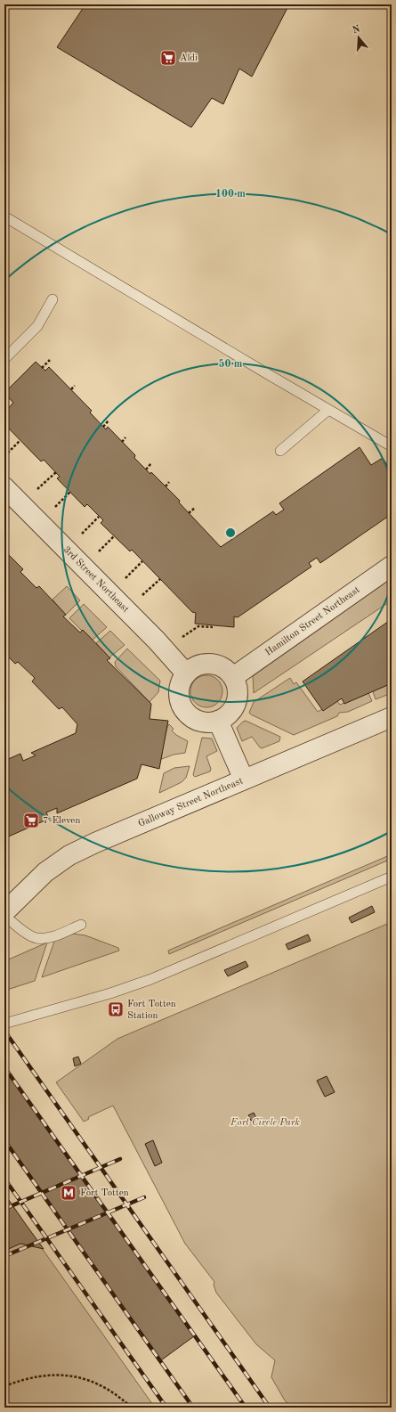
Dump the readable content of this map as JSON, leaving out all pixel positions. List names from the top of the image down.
{
  "streets": {
    "street": ["3rd Street Northeast", "Hamilton Street Northeast", "Galloway Street Northeast"]
  },
  "crossings": [
    ["3rd Street Northeast", "Hamilton Street Northeast"]
  ],
  "parks": ["Fort Circle Park"],
  "places": {
    "supermarket": ["Aldi", "7-Eleven"],
    "bus stop": ["Fort Totten Station"],
    "metro station": ["Fort Totten"]
  },
  "north": "top",
  "rings": ["100 m", "50 m"]
}
